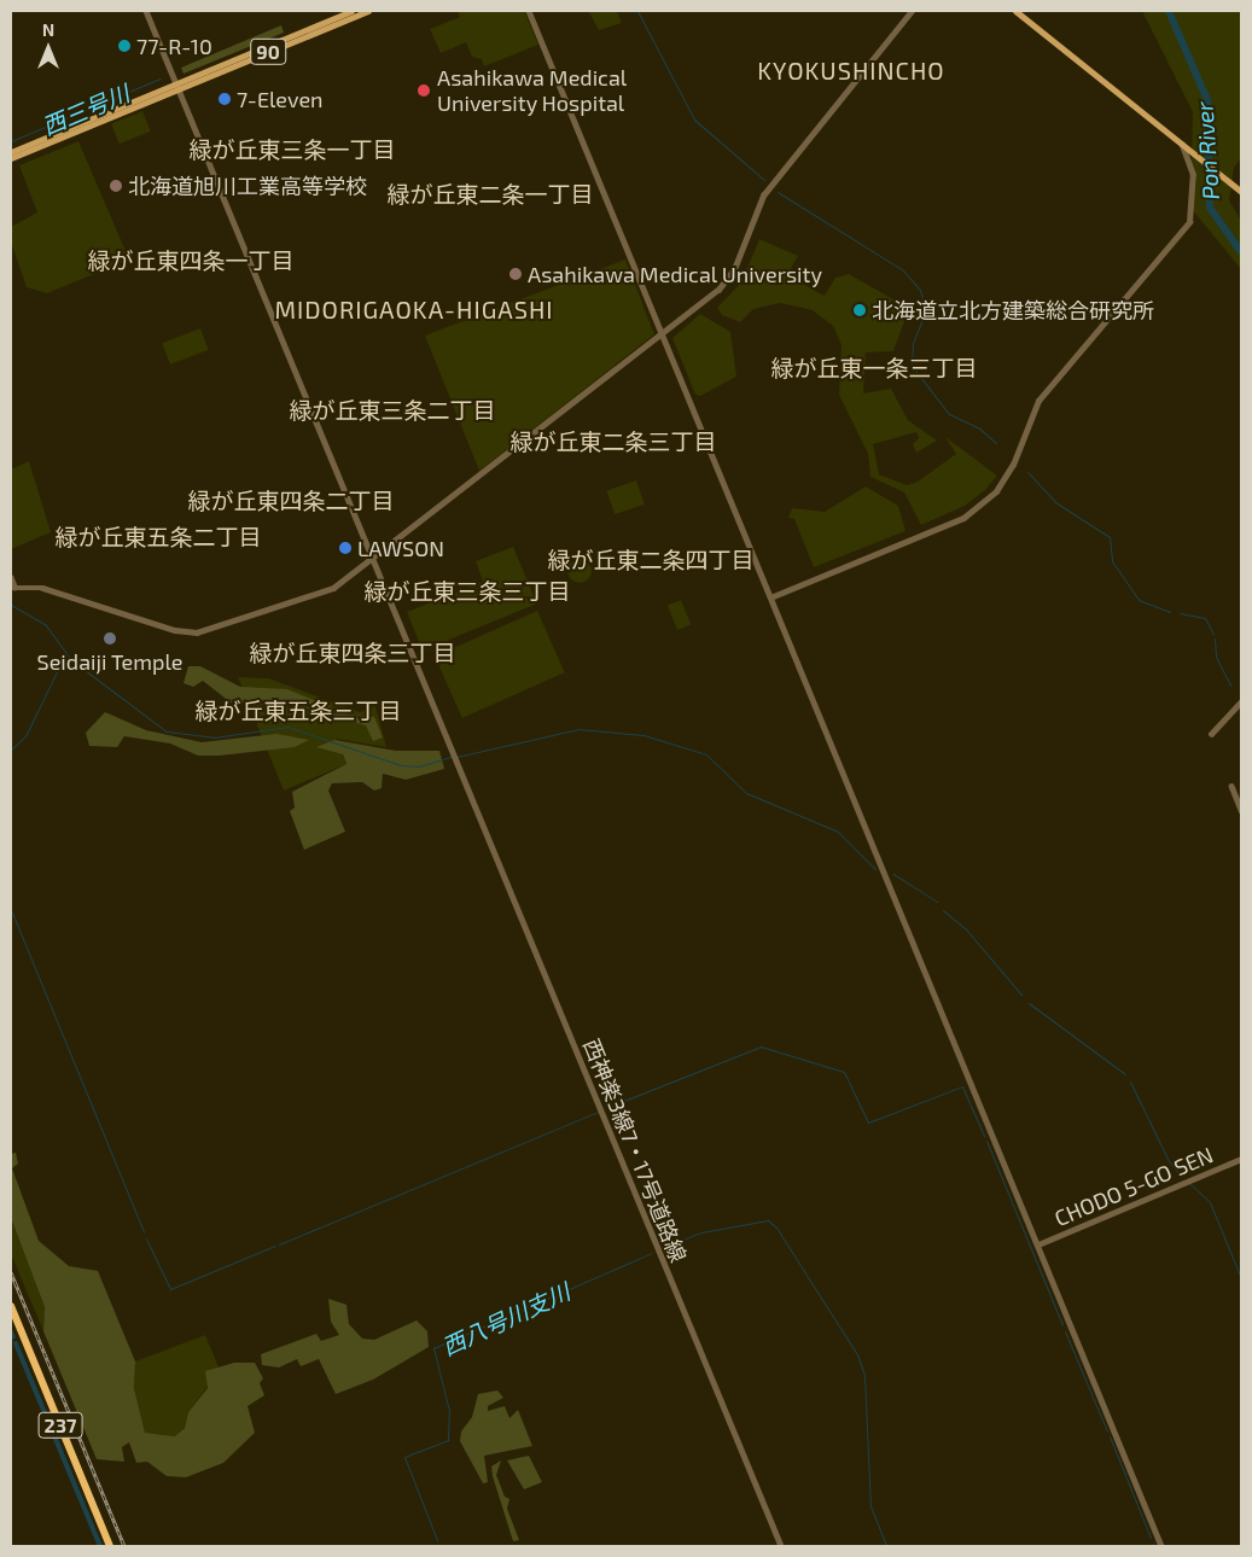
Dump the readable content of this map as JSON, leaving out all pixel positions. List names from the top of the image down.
{
  "streets": {
    "highway": ["237"],
    "main road": ["90"],
    "street": ["西神楽3線7・17号道路線", "CHODO 5-GO SEN"]
  },
  "districts": [
    "KYOKUSHINCHO",
    "緑が丘東三条一丁目",
    "緑が丘東二条一丁目",
    "緑が丘東四条一丁目",
    "MIDORIGAOKA-HIGASHI",
    "緑が丘東一条三丁目",
    "緑が丘東三条二丁目",
    "緑が丘東二条三丁目",
    "緑が丘東四条二丁目",
    "緑が丘東五条二丁目",
    "緑が丘東二条四丁目",
    "緑が丘東三条三丁目",
    "緑が丘東四条三丁目",
    "緑が丘東五条三丁目"
  ],
  "water": ["西三号川", "Pon River", "西八号川支川"],
  "places": [
    "77-R-10",
    "Asahikawa Medical University Hospital",
    "7-Eleven",
    "北海道旭川工業高等学校",
    "Asahikawa Medical University",
    "北海道立北方建築総合研究所",
    "LAWSON",
    "Seidaiji Temple"
  ],
  "north": "top"
}
